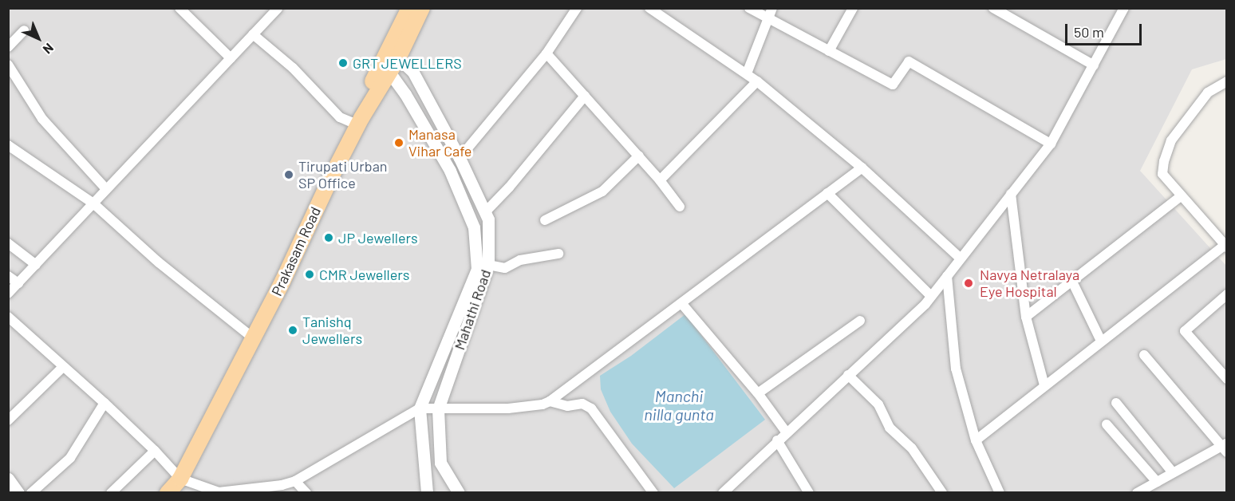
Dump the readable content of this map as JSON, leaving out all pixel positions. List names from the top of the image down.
{
  "streets": {
    "main road": ["Prakasam Road"],
    "street": ["Mahathi Road"]
  },
  "crossings": [
    ["Prakasam Road", "Mahathi Road"]
  ],
  "water": ["Manchi nilla gunta"],
  "places": [
    "GRT JEWELLERS",
    "Manasa Vihar Cafe",
    "Tirupati Urban SP Office",
    "JP Jewellers",
    "CMR Jewellers",
    "Navya Netralaya Eye Hospital",
    "Tanishq Jewellers"
  ],
  "scale_bar": "50 m",
  "north": "bottom right"
}
